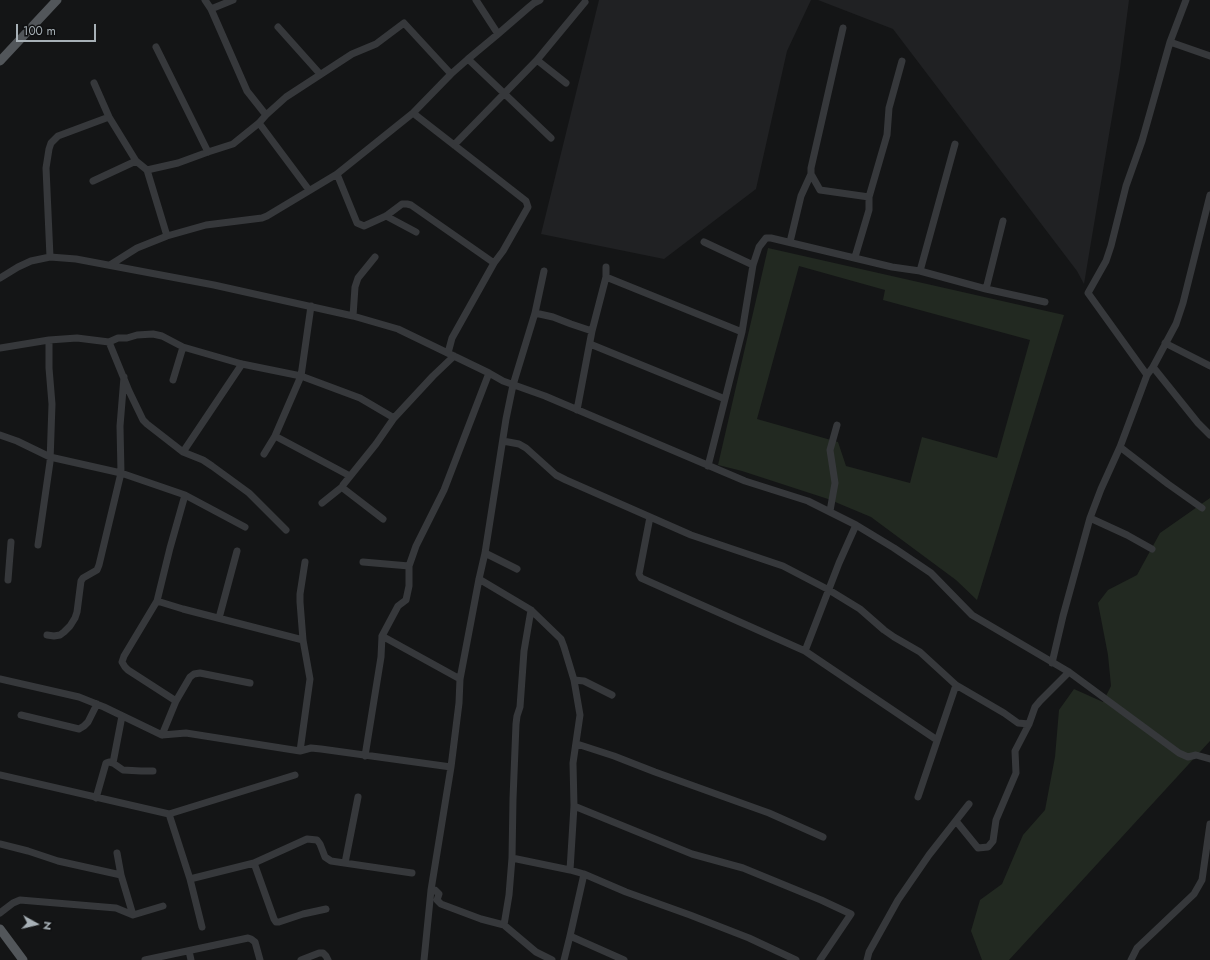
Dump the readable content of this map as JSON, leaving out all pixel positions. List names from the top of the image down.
{
  "scale_bar": "100 m",
  "north": "right"
}
